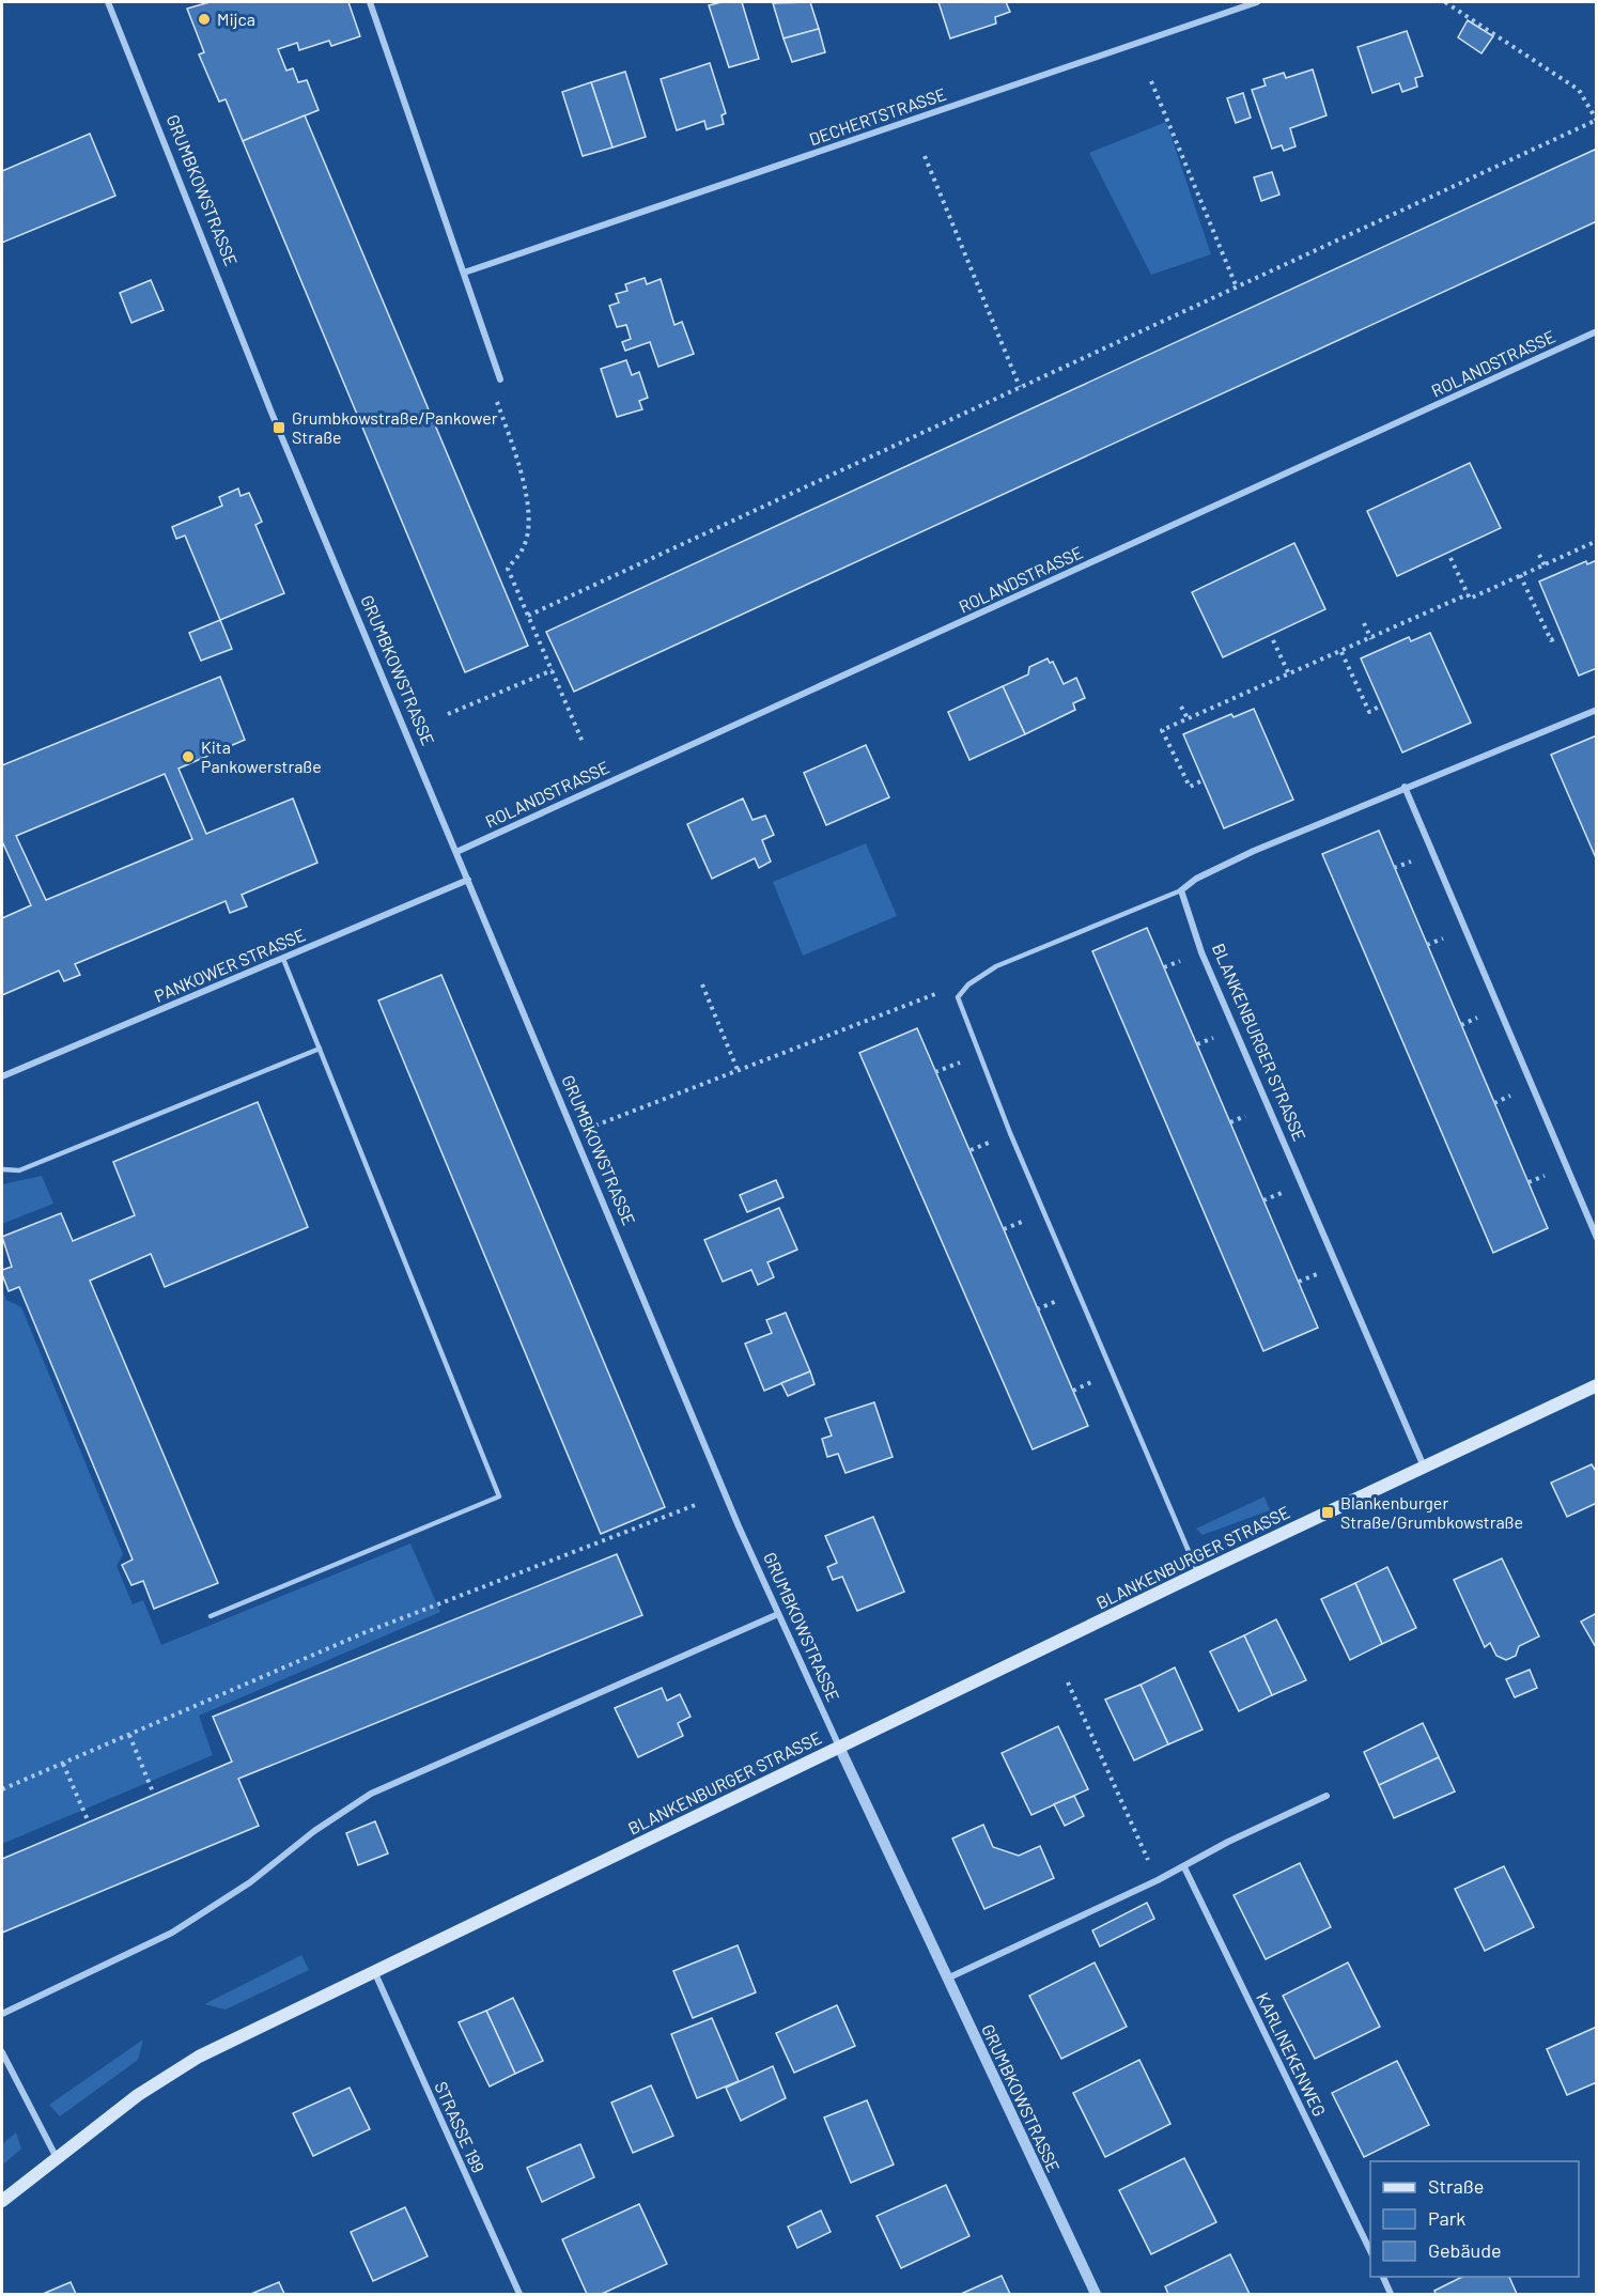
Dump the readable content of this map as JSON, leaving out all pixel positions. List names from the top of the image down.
{
  "streets": {
    "main road": ["BLANKENBURGER STRASSE"],
    "street": [
      "DECHERTSTRASSE",
      "GRUMBKOWSTRASSE",
      "ROLANDSTRASSE",
      "PANKOWER STRASSE",
      "KARLINEKENWEG",
      "STRASSE 199"
    ]
  },
  "crossings": [
    ["GRUMBKOWSTRASSE", "ROLANDSTRASSE"],
    ["GRUMBKOWSTRASSE", "PANKOWER STRASSE"],
    ["GRUMBKOWSTRASSE", "BLANKENBURGER STRASSE"],
    ["BLANKENBURGER STRASSE", "STRASSE 199"]
  ],
  "places": {
    "other": ["Mijca", "Kita Pankowerstraße"],
    "transit": ["Grumbkowstraße/Pankower Straße", "Blankenburger Straße/Grumbkowstraße"]
  },
  "legend": ["Straße", "Park", "Gebäude"]
}
